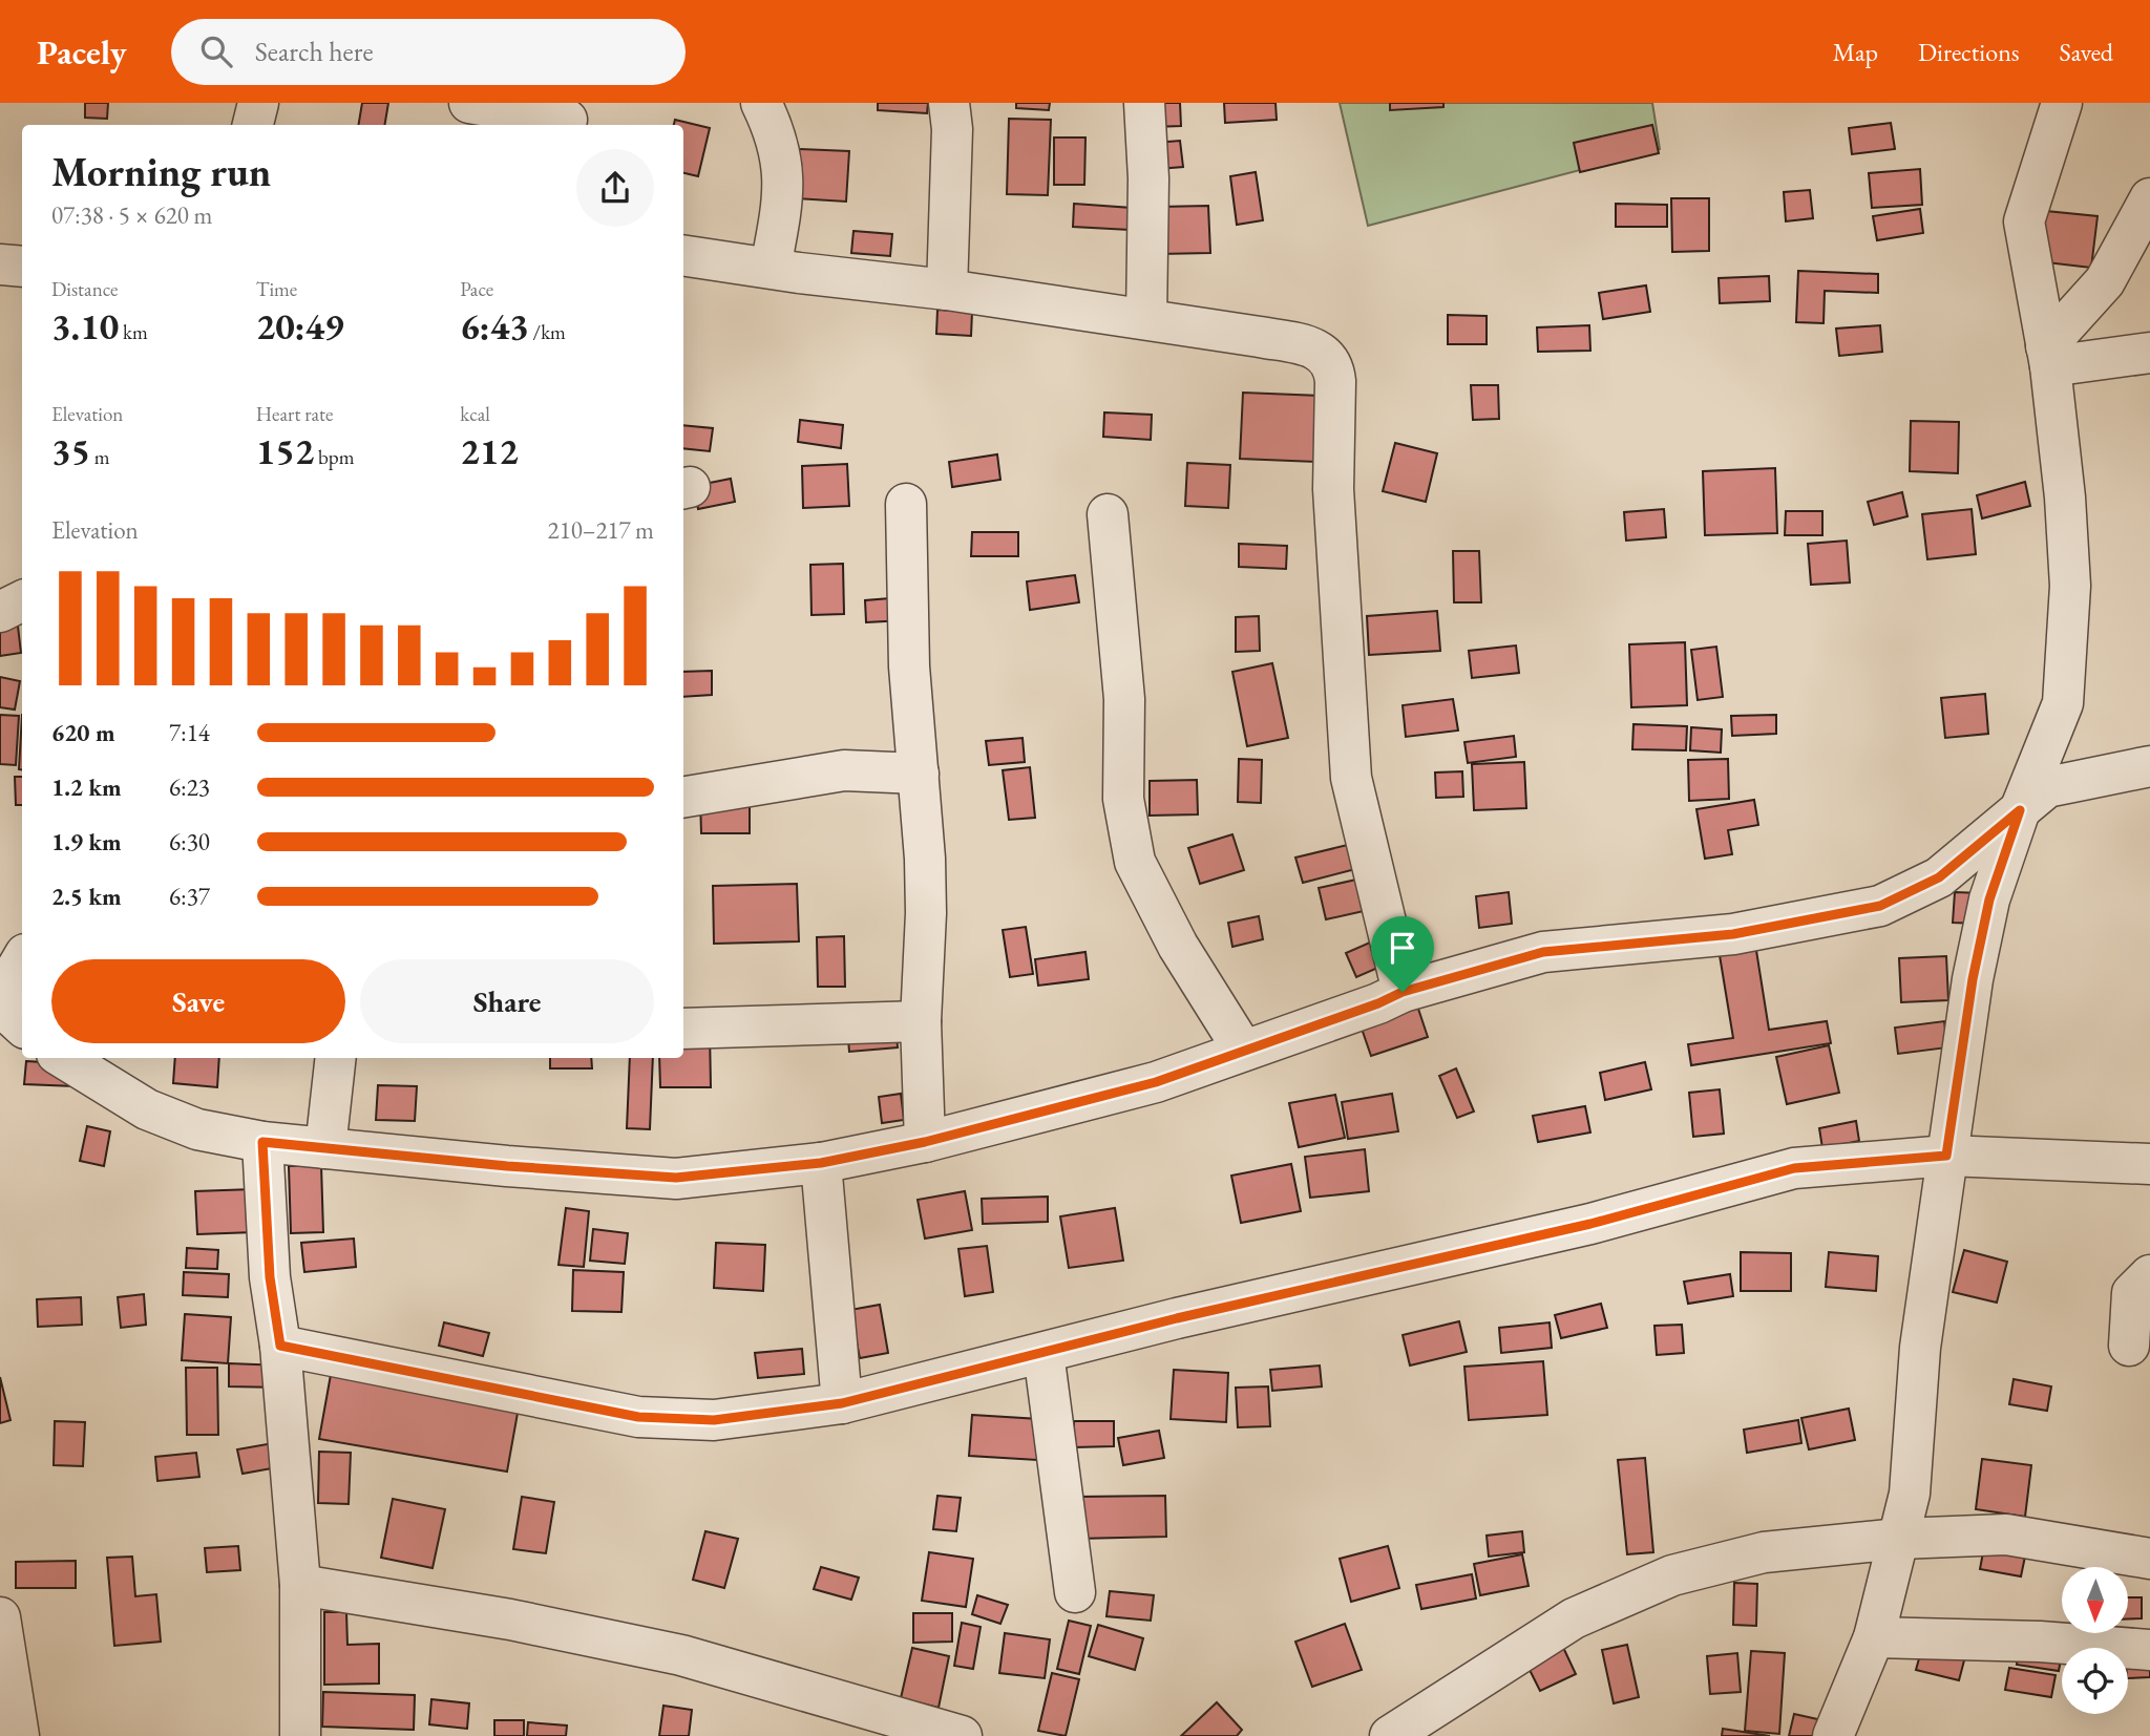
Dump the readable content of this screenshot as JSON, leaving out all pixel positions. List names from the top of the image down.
{
  "north": "bottom",
  "page": {
    "header": "Pacely",
    "search": "Search here",
    "nav": ["Map", "Directions", "Saved"],
    "heading": ["Morning run", "07:38 · 5 × 620 m"],
    "stats": [
      ["Distance", "3.10 km"],
      ["Time", "20:49"],
      ["Pace", "6:43 /km"],
      ["Elevation", "35 m"],
      ["Heart rate", "152 bpm"],
      ["kcal", "212"]
    ],
    "chart": ["Elevation", "210–217 m"],
    "list": [
      {
        "name": "620 m",
        "note": "7:14"
      },
      {
        "name": "1.2 km",
        "note": "6:23"
      },
      {
        "name": "1.9 km",
        "note": "6:30"
      },
      {
        "name": "2.5 km",
        "note": "6:37"
      }
    ],
    "buttons": ["Save", "Share"]
  }
}
